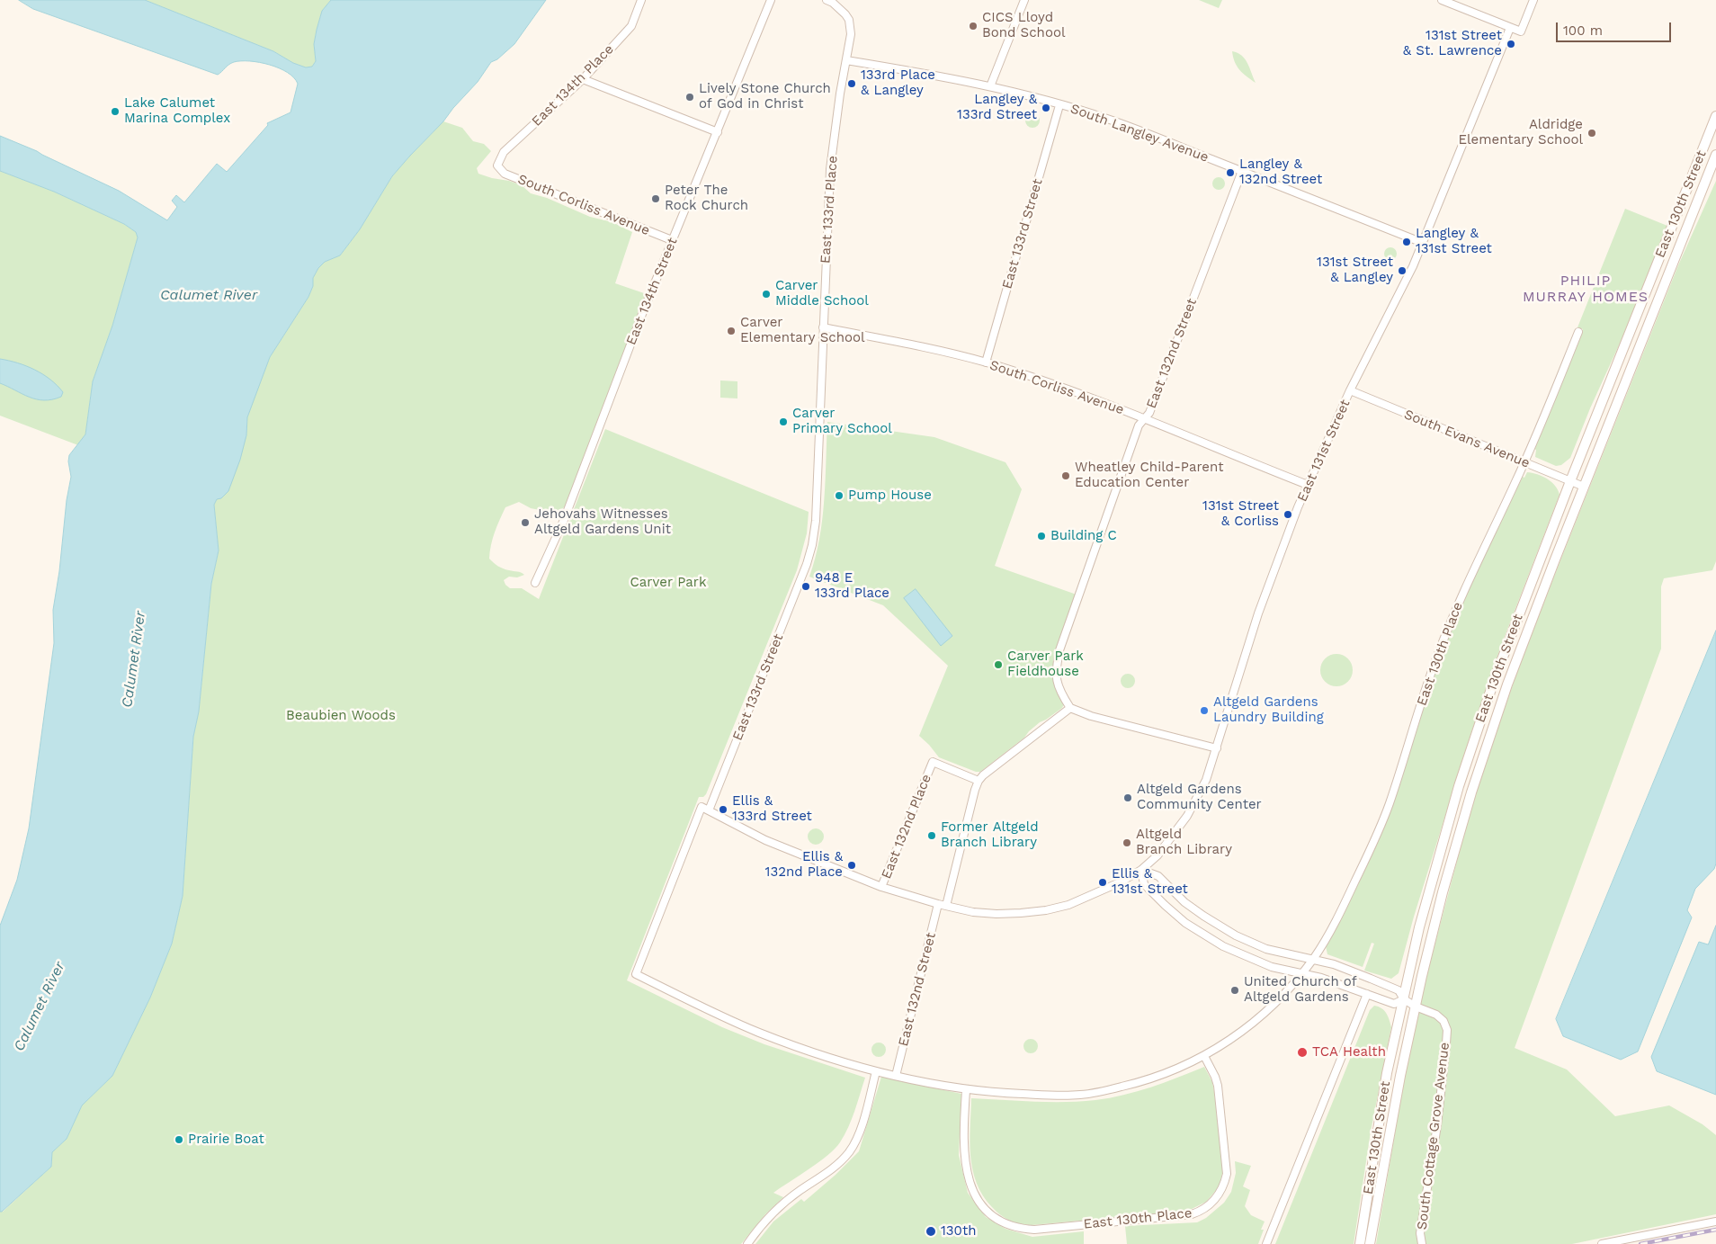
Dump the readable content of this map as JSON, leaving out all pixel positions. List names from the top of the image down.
{
  "streets": {
    "main road": ["East 130th Street"],
    "street": [
      "East 134th Place",
      "South Langley Avenue",
      "South Corliss Avenue",
      "East 133rd Place",
      "East 133rd Street",
      "East 134th Street",
      "East 132nd Street",
      "South Evans Avenue",
      "East 131st Street",
      "East 130th Place",
      "East 132nd Place",
      "South Cottage Grove Avenue"
    ]
  },
  "crossings": [
    ["East 134th Place", "South Corliss Avenue"],
    ["South Langley Avenue", "East 133rd Place"],
    ["South Langley Avenue", "East 133rd Street"],
    ["South Langley Avenue", "East 132nd Street"],
    ["South Langley Avenue", "East 131st Street"],
    ["East 130th Street", "South Evans Avenue"],
    ["East 130th Street", "South Cottage Grove Avenue"],
    ["South Corliss Avenue", "East 133rd Place"],
    ["South Corliss Avenue", "East 133rd Street"],
    ["South Corliss Avenue", "East 134th Street"],
    ["South Corliss Avenue", "East 132nd Street"],
    ["South Corliss Avenue", "East 131st Street"],
    ["East 133rd Place", "East 133rd Street"],
    ["East 133rd Street", "East 131st Street"],
    ["East 132nd Street", "East 131st Street"],
    ["East 132nd Street", "East 130th Place"],
    ["South Evans Avenue", "East 131st Street"],
    ["South Evans Avenue", "East 130th Place"],
    ["East 131st Street", "East 130th Place"],
    ["East 131st Street", "East 132nd Place"],
    ["East 131st Street", "South Cottage Grove Avenue"],
    ["East 130th Place", "South Cottage Grove Avenue"]
  ],
  "districts": ["PHILIP MURRAY HOMES"],
  "water": ["Calumet River"],
  "parks": ["Carver Park", "Beaubien Woods"],
  "places": [
    "CICS Lloyd Bond School",
    "131st Street & St. Lawrence",
    "133rd Place & Langley",
    "Lively Stone Church of God in Christ",
    "Langley & 133rd Street",
    "Lake Calumet Marina Complex",
    "Aldridge Elementary School",
    "Langley & 132nd Street",
    "Peter The Rock Church",
    "Langley & 131st Street",
    "131st Street & Langley",
    "Carver Middle School",
    "Carver Elementary School",
    "Carver Primary School",
    "Wheatley Child-Parent Education Center",
    "Pump House",
    "131st Street & Corliss",
    "Jehovahs Witnesses Altgeld Gardens Unit",
    "Building C",
    "948 E 133rd Place",
    "Carver Park Fieldhouse",
    "Altgeld Gardens Laundry Building",
    "Altgeld Gardens Community Center",
    "Ellis & 133rd Street",
    "Former Altgeld Branch Library",
    "Altgeld Branch Library",
    "Ellis & 132nd Place",
    "Ellis & 131st Street",
    "United Church of Altgeld Gardens",
    "TCA Health",
    "Prairie Boat",
    "130th"
  ],
  "scale_bar": "100 m"
}
